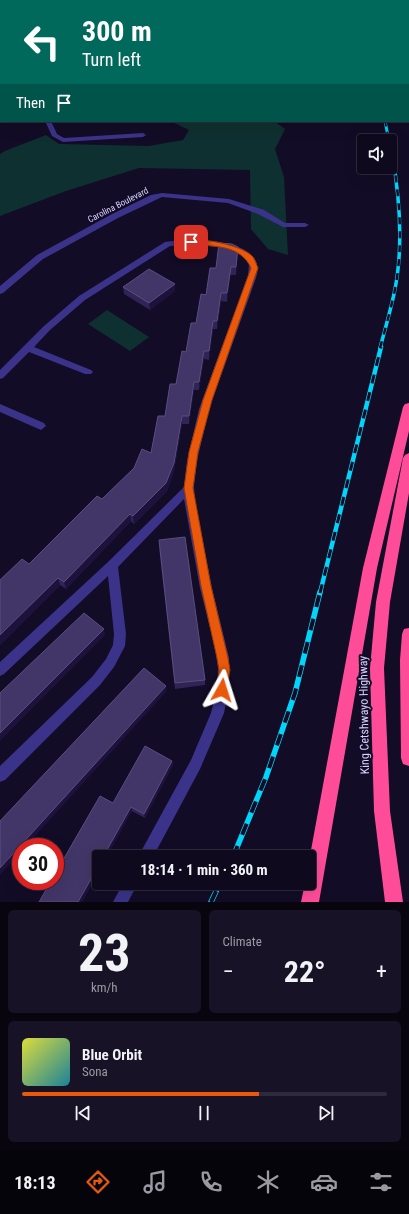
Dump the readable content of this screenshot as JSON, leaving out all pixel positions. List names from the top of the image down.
{
  "streets": {
    "highway": ["King Cetshwayo Highway"],
    "street": ["Carolina Boulevard"]
  },
  "page": {
    "turn": ["300 m", "Turn left"],
    "then": "Then",
    "limit": "30",
    "trip": "18:14 · 1 min · 360 m",
    "tile": [
      ["23", "km/h"],
      "Climate"
    ],
    "heat": ["−", "22°", "+"],
    "song": ["Blue Orbit", "Sona"],
    "tabs": "18:13"
  }
}
